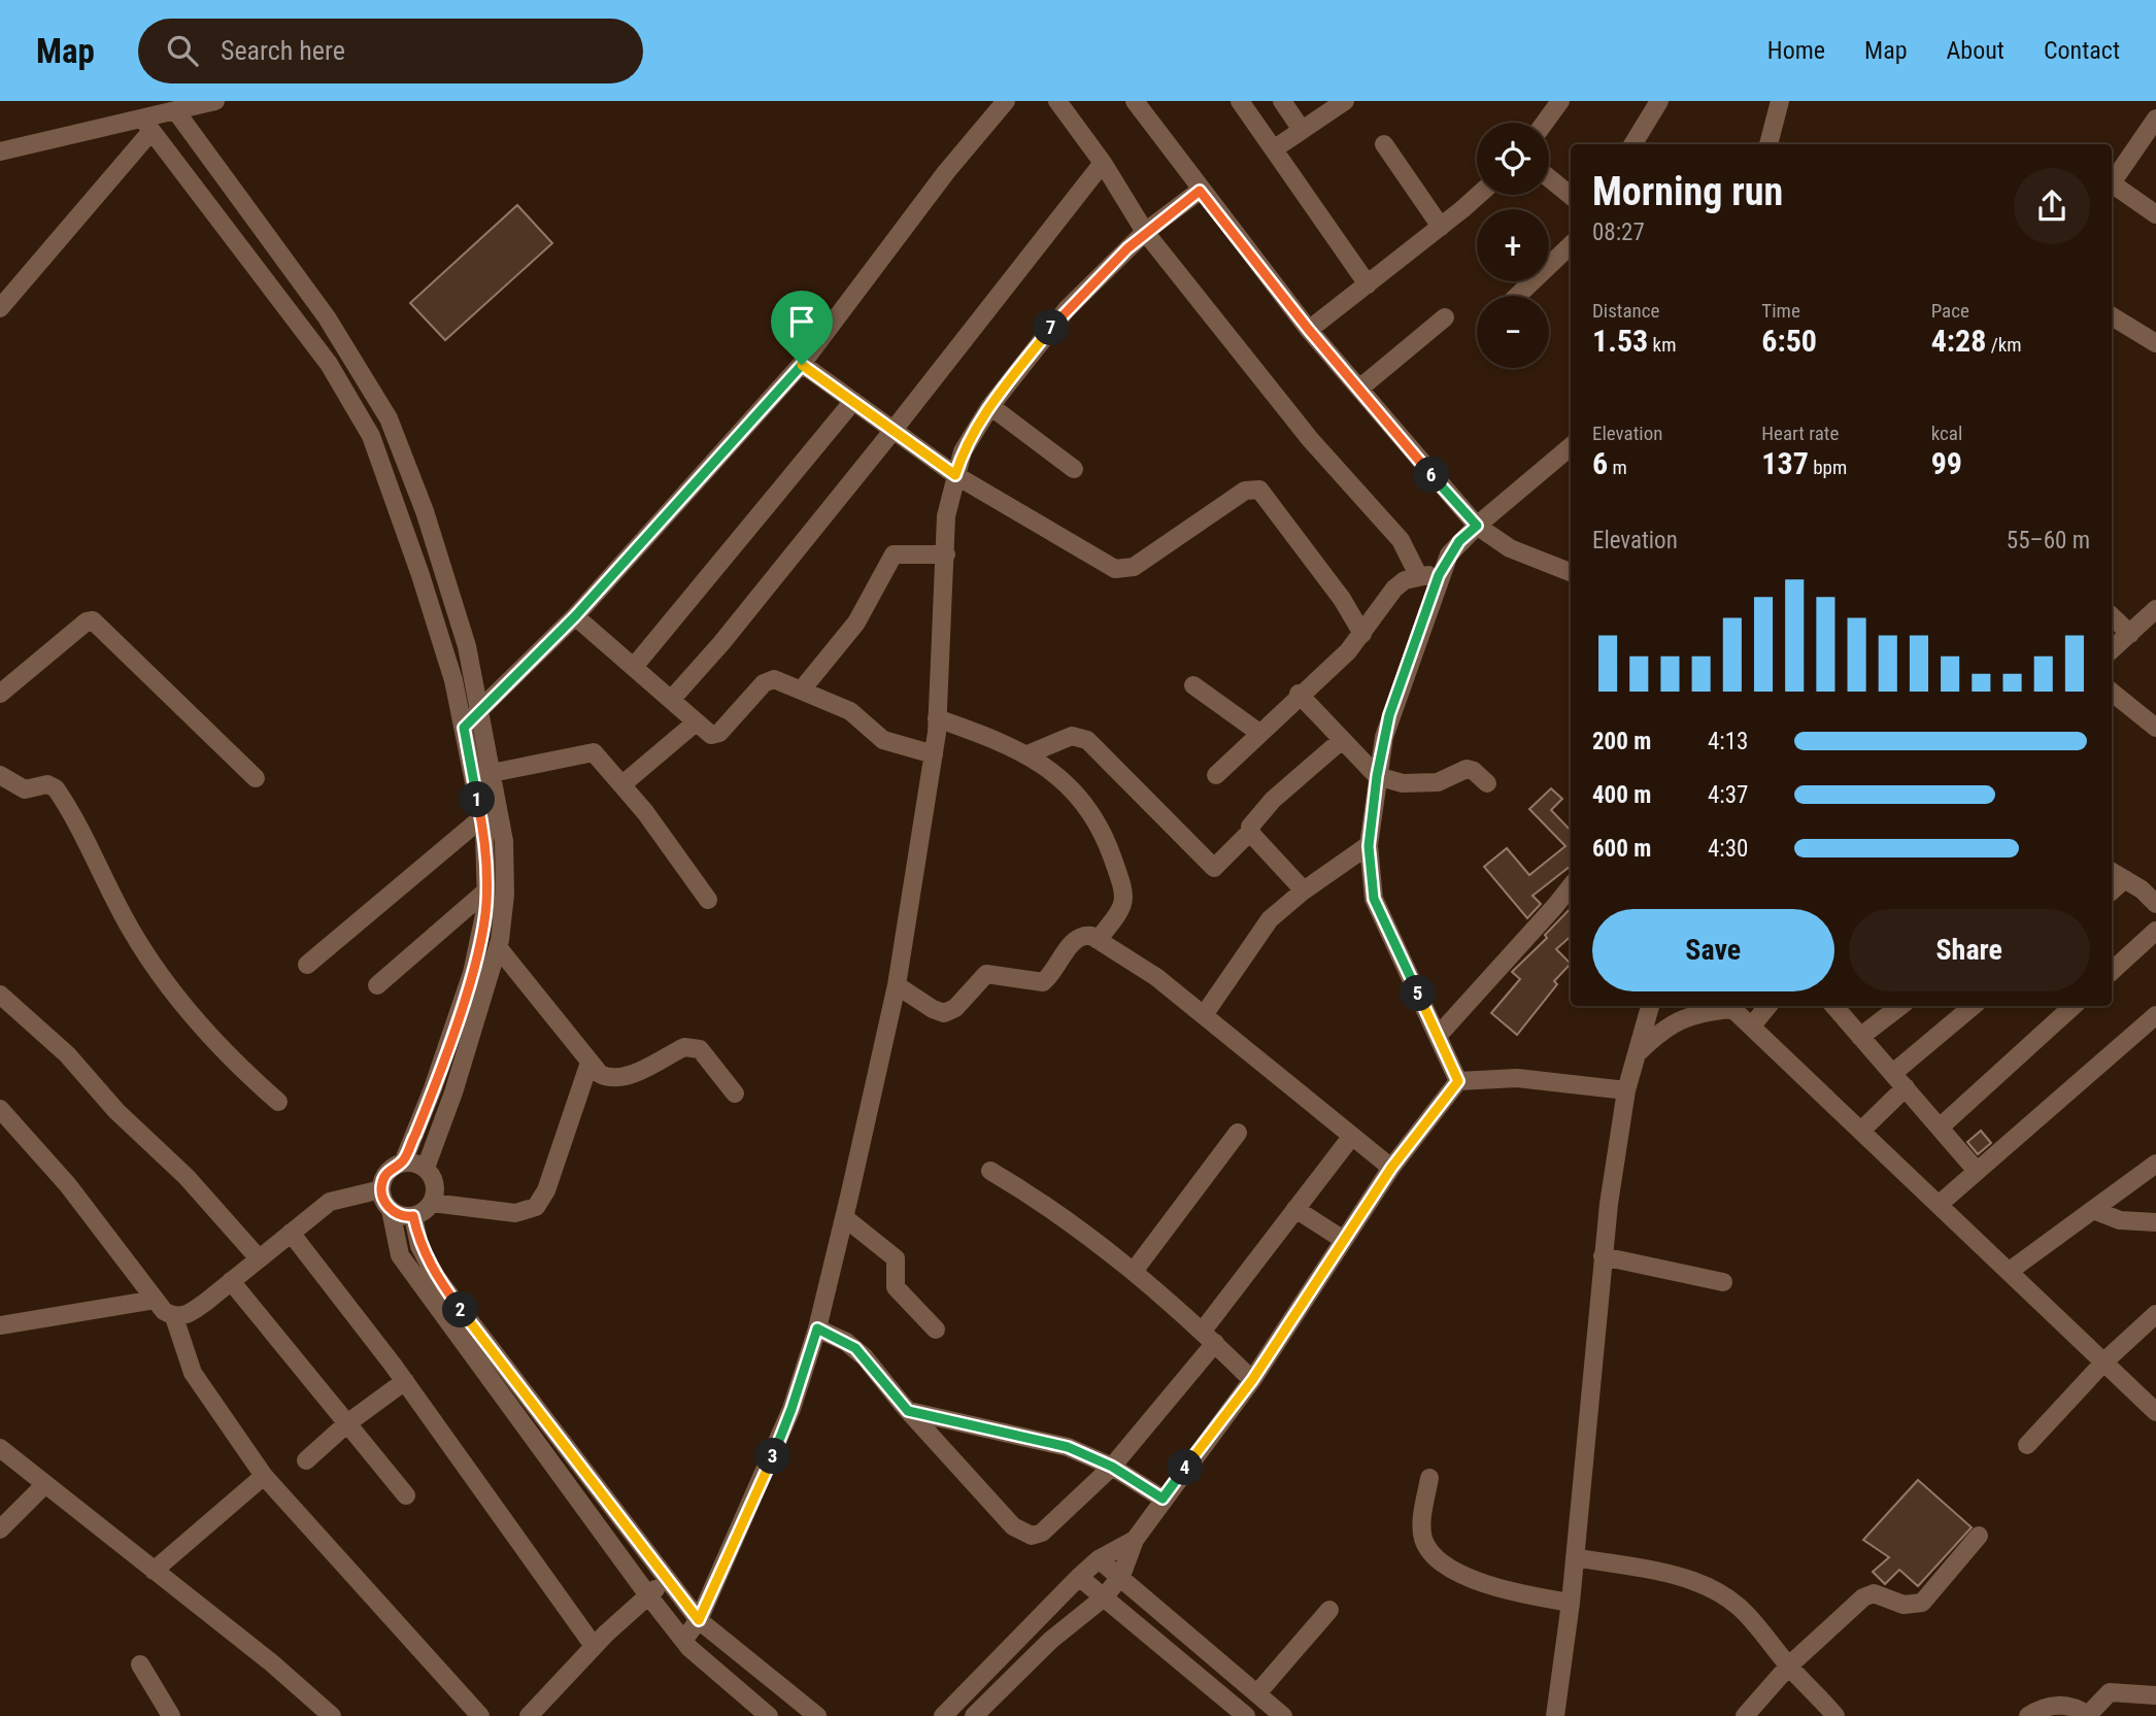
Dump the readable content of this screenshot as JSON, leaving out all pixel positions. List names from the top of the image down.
{
  "page": {
    "header": "Map",
    "search": "Search here",
    "nav": [
      "Home",
      "Map",
      "About",
      "Contact"
    ],
    "map_buttons": ["+", "−"],
    "heading": ["Morning run", "08:27"],
    "stats": [
      ["Distance", "1.53 km"],
      ["Time", "6:50"],
      ["Pace", "4:28 /km"],
      ["Elevation", "6 m"],
      ["Heart rate", "137 bpm"],
      ["kcal", "99"]
    ],
    "pins": [
      "7",
      "6",
      "1",
      "5",
      "2",
      "3",
      "4"
    ],
    "chart": ["Elevation", "55–60 m"],
    "list": [
      {
        "name": "200 m",
        "note": "4:13"
      },
      {
        "name": "400 m",
        "note": "4:37"
      },
      {
        "name": "600 m",
        "note": "4:30"
      }
    ],
    "buttons": ["Save", "Share"]
  }
}
